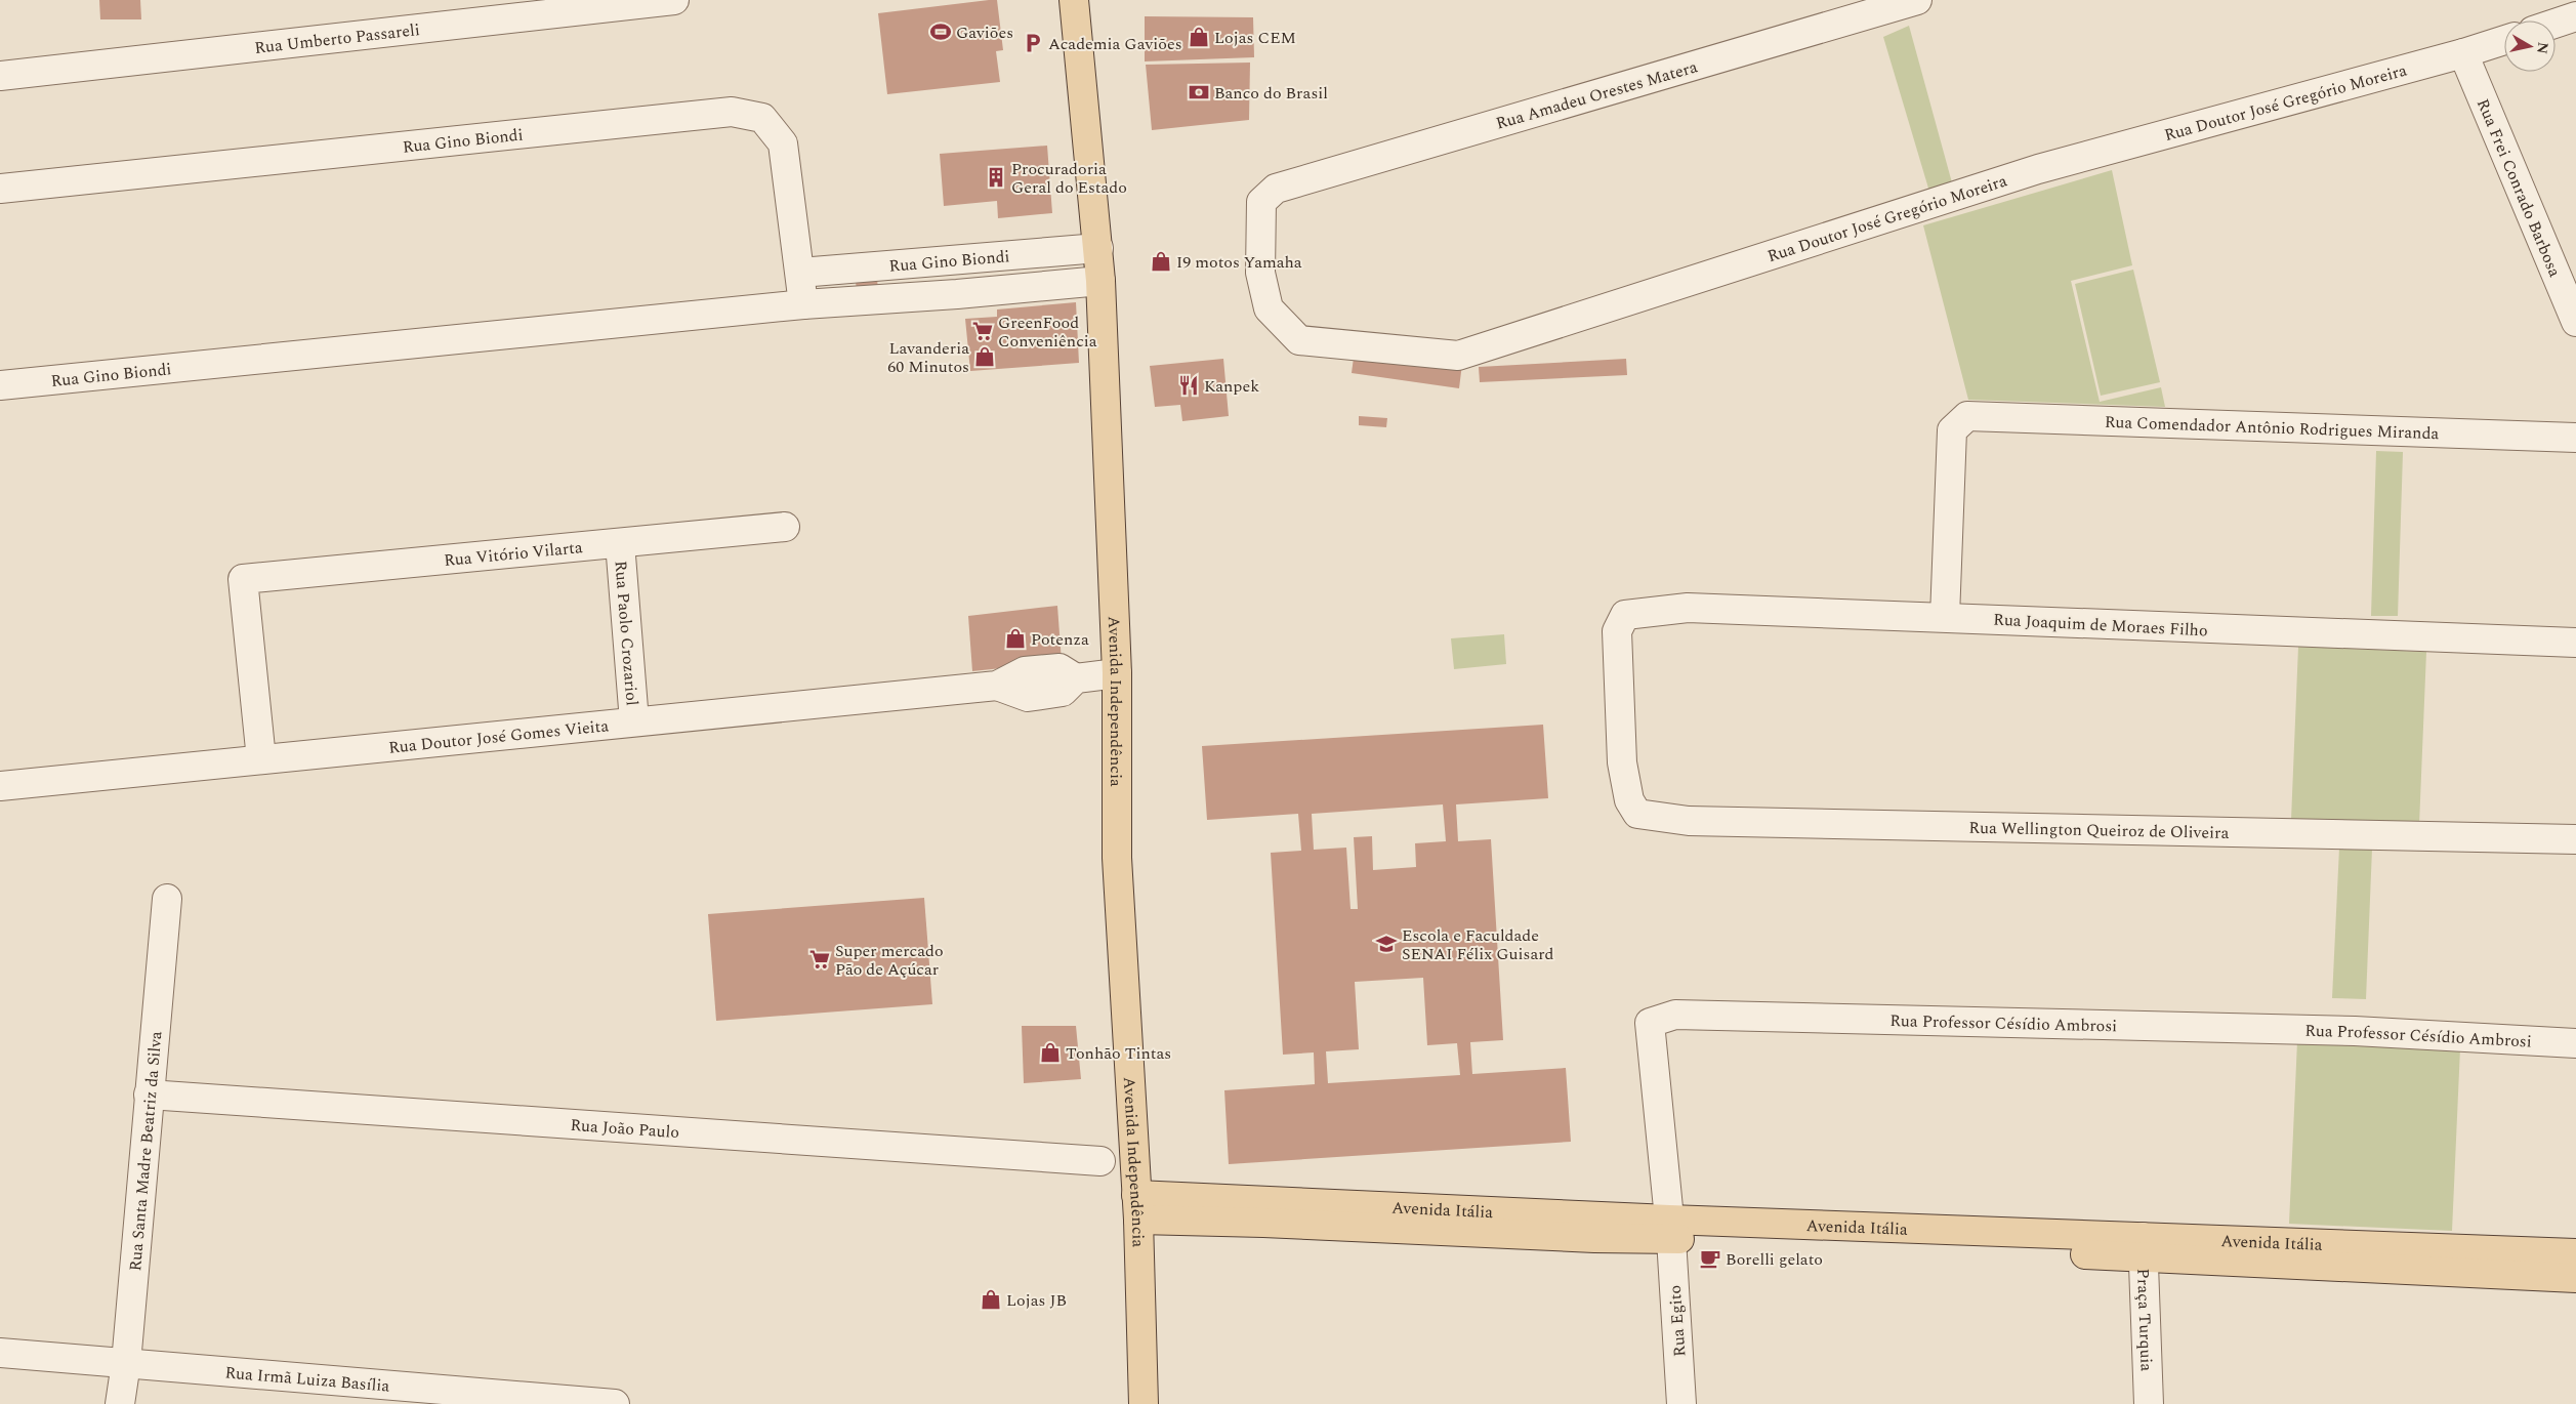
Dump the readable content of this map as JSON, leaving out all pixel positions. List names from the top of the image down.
{
  "streets": {
    "main road": ["Avenida Independência", "Avenida Itália"],
    "street": [
      "Rua Umberto Passareli",
      "Rua Amadeu Orestes Matera",
      "Rua Doutor José Gregório Moreira",
      "Rua Gino Biondi",
      "Rua Frei Conrado Barbosa",
      "Rua Comendador Antônio Rodrigues Miranda",
      "Rua Vitório Vilarta",
      "Rua Joaquim de Moraes Filho",
      "Rua Paolo Crozariol",
      "Rua Doutor José Gomes Vieita",
      "Rua Wellington Queiroz de Oliveira",
      "Rua Professor Césídio Ambrosi",
      "Rua João Paulo",
      "Rua Santa Madre Beatriz da Silva",
      "Rua Egito",
      "Praça Turquia",
      "Rua Irmã Luiza Basília"
    ]
  },
  "crossings": [
    ["Rua Amadeu Orestes Matera", "Rua Doutor José Gregório Moreira"],
    ["Rua Doutor José Gregório Moreira", "Rua Frei Conrado Barbosa"],
    ["Rua Gino Biondi", "Avenida Independência"],
    ["Rua Comendador Antônio Rodrigues Miranda", "Rua Joaquim de Moraes Filho"],
    ["Rua Vitório Vilarta", "Rua Paolo Crozariol"],
    ["Rua Vitório Vilarta", "Rua Doutor José Gomes Vieita"],
    ["Rua Joaquim de Moraes Filho", "Rua Wellington Queiroz de Oliveira"],
    ["Rua Paolo Crozariol", "Rua Doutor José Gomes Vieita"],
    ["Avenida Independência", "Rua Doutor José Gomes Vieita"],
    ["Avenida Independência", "Avenida Itália"],
    ["Rua Professor Césídio Ambrosi", "Avenida Itália"],
    ["Rua Professor Césídio Ambrosi", "Rua Egito"],
    ["Rua João Paulo", "Rua Santa Madre Beatriz da Silva"],
    ["Rua Santa Madre Beatriz da Silva", "Rua Irmã Luiza Basília"],
    ["Avenida Itália", "Rua Egito"],
    ["Avenida Itália", "Praça Turquia"]
  ],
  "places": {
    "sports": ["Gaviões"],
    "shop": [
      "Lojas CEM",
      "I9 motos Yamaha",
      "Lavanderia 60 Minutos",
      "Potenza",
      "Tonhão Tintas",
      "Lojas JB"
    ],
    "parking": ["Academia Gaviões"],
    "bank": ["Banco do Brasil"],
    "building": ["Procuradoria Geral do Estado"],
    "supermarket": ["GreenFood Conveniência", "Super mercado Pão de Açúcar"],
    "restaurant": ["Kanpek"],
    "school or university": ["Escola e Faculdade SENAI Félix Guisard"],
    "cafe": ["Borelli gelato"]
  },
  "north": "right"
}
